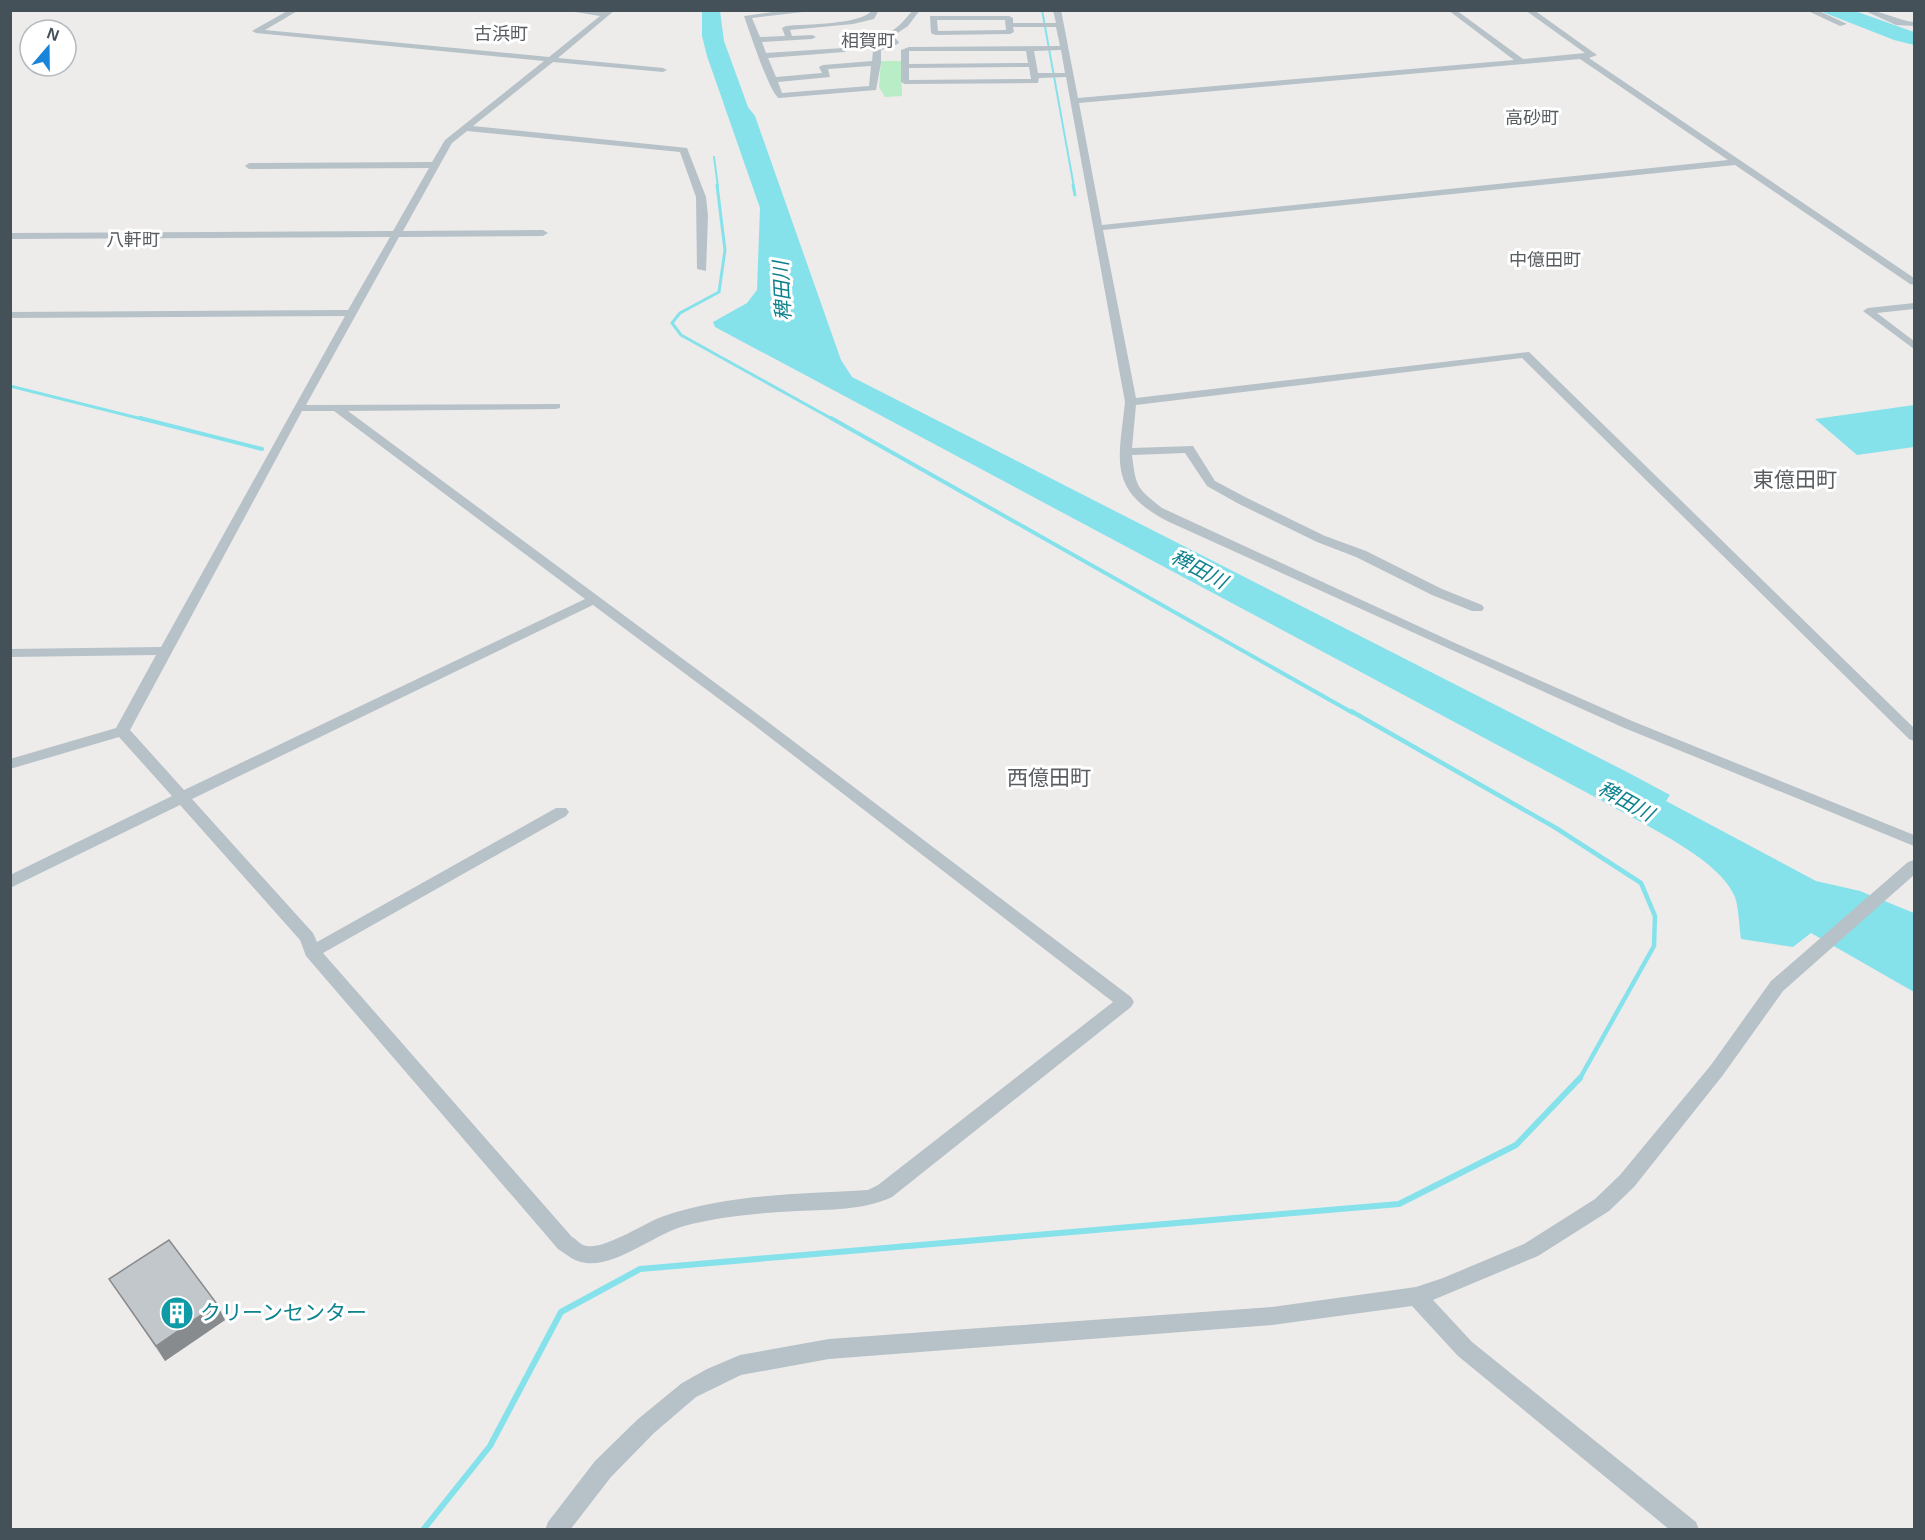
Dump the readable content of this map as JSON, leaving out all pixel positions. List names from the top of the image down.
{
  "districts": [
    "古浜町",
    "相賀町",
    "高砂町",
    "八軒町",
    "中億田町",
    "東億田町",
    "西億田町"
  ],
  "water": ["稗田川"],
  "places": {
    "building": ["クリーンセンター"]
  },
  "north": "top"
}
